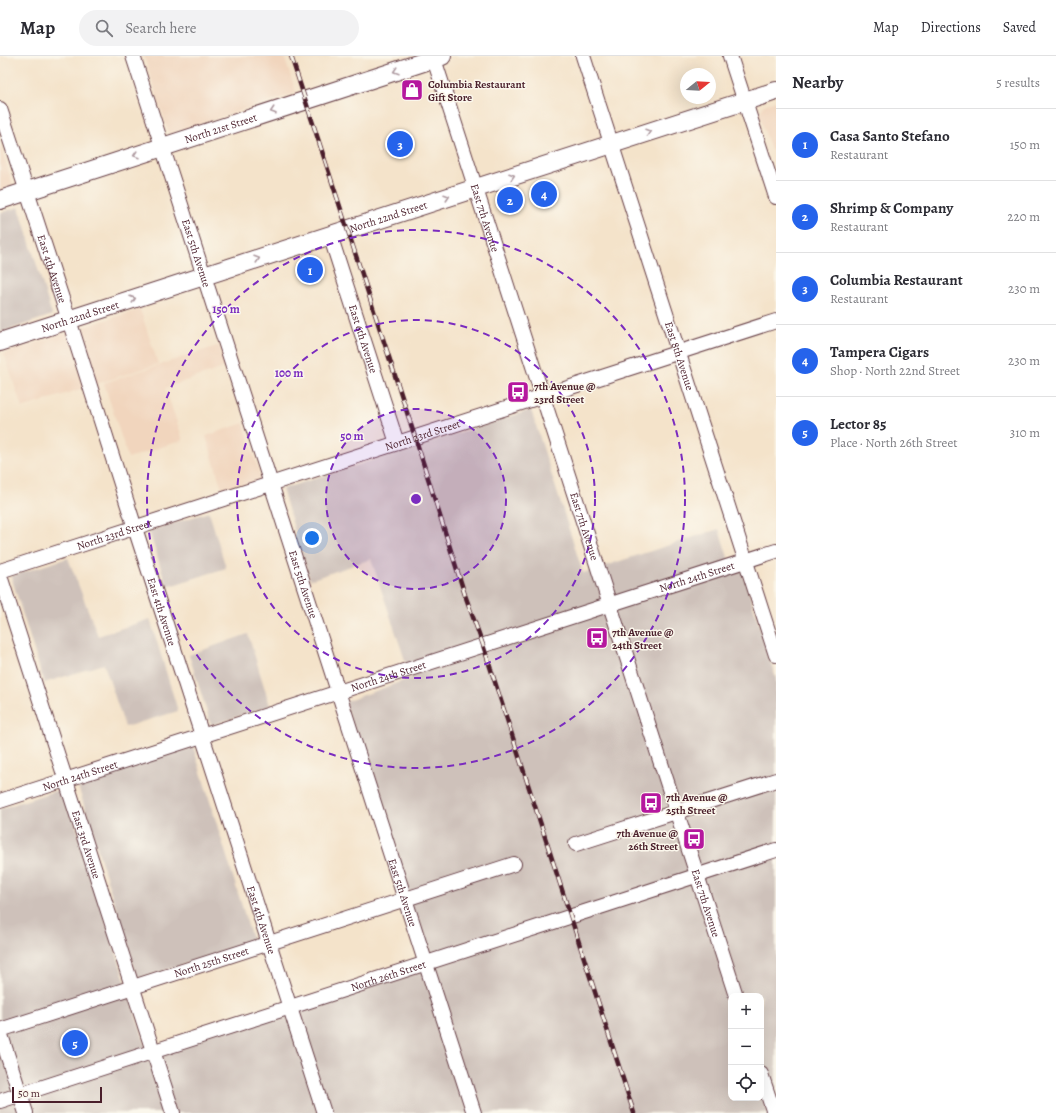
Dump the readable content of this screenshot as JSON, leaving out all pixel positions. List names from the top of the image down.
{
  "streets": {
    "main road": ["North 21st Street", "North 22nd Street"],
    "street": [
      "East 7th Avenue",
      "East 5th Avenue",
      "East 4th Avenue",
      "East 6th Avenue",
      "East 8th Avenue",
      "North 23rd Street",
      "North 24th Street",
      "East 3rd Avenue",
      "North 25th Street",
      "North 26th Street"
    ]
  },
  "crossings": [
    ["North 21st Street", "East 7th Avenue"],
    ["North 21st Street", "East 5th Avenue"],
    ["North 21st Street", "East 4th Avenue"],
    ["North 22nd Street", "East 7th Avenue"],
    ["North 22nd Street", "East 5th Avenue"],
    ["North 22nd Street", "East 4th Avenue"],
    ["North 22nd Street", "East 6th Avenue"],
    ["North 22nd Street", "East 8th Avenue"],
    ["East 7th Avenue", "North 23rd Street"],
    ["East 7th Avenue", "North 24th Street"],
    ["East 7th Avenue", "North 26th Street"],
    ["East 5th Avenue", "North 23rd Street"],
    ["East 5th Avenue", "North 24th Street"],
    ["East 5th Avenue", "North 25th Street"],
    ["East 5th Avenue", "North 26th Street"],
    ["East 4th Avenue", "North 23rd Street"],
    ["East 4th Avenue", "North 24th Street"],
    ["East 4th Avenue", "North 25th Street"],
    ["East 4th Avenue", "North 26th Street"],
    ["East 6th Avenue", "North 23rd Street"],
    ["East 8th Avenue", "North 23rd Street"],
    ["East 8th Avenue", "North 24th Street"],
    ["North 24th Street", "East 3rd Avenue"],
    ["East 3rd Avenue", "North 25th Street"],
    ["East 3rd Avenue", "North 26th Street"]
  ],
  "one_way": ["North 21st Street", "North 22nd Street"],
  "places": {
    "shop": ["Columbia Restaurant Gift Store"],
    "bus stop": [
      "7th Avenue @ 23rd Street",
      "7th Avenue @ 24th Street",
      "7th Avenue @ 25th Street",
      "7th Avenue @ 26th Street"
    ]
  },
  "scale_bar": "50 m",
  "north": "right",
  "page": {
    "header": "Map",
    "search": "Search here",
    "nav": ["Map", "Directions", "Saved"],
    "heading": ["Nearby", "5 results"],
    "list": [
      {
        "mark": "1",
        "name": "Casa Santo Stefano",
        "note": "Restaurant",
        "value": "150 m"
      },
      {
        "mark": "2",
        "name": "Shrimp & Company",
        "note": "Restaurant",
        "value": "220 m"
      },
      {
        "mark": "3",
        "name": "Columbia Restaurant",
        "note": "Restaurant",
        "value": "230 m"
      },
      {
        "mark": "4",
        "name": "Tampera Cigars",
        "note": "Shop · North 22nd Street",
        "value": "230 m"
      },
      {
        "mark": "5",
        "name": "Lector 85",
        "note": "Place · North 26th Street",
        "value": "310 m"
      }
    ],
    "pins": [
      "3",
      "4",
      "2",
      "1",
      "5"
    ],
    "map_buttons": ["+", "−"],
    "scale": "50 m"
  },
  "rings": ["150 m", "100 m", "50 m"]
}
